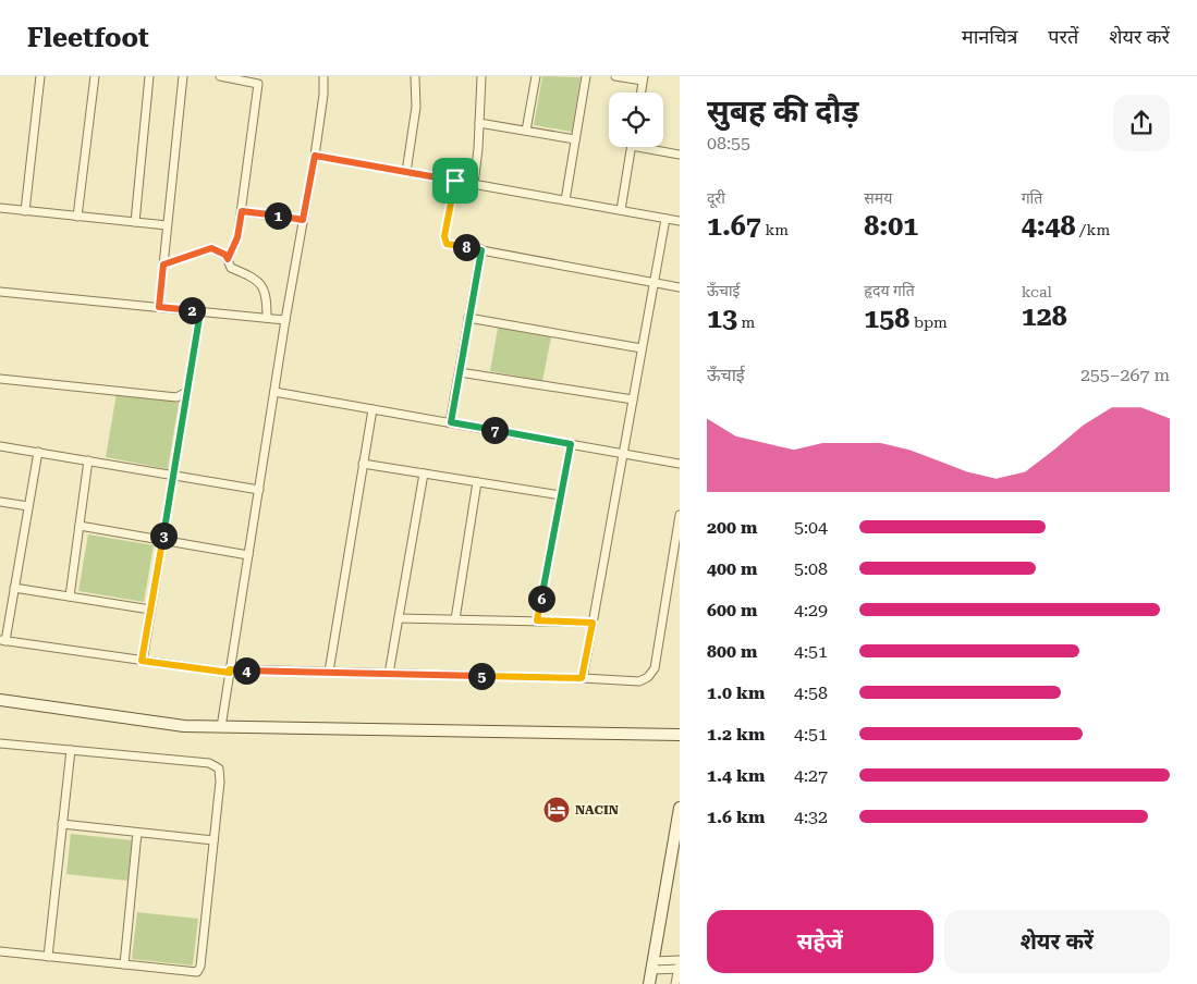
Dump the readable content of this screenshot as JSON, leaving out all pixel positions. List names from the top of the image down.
{
  "places": {
    "hotel": ["NACIN"]
  },
  "page": {
    "header": "Fleetfoot",
    "nav": ["मानचित्र", "परतें", "शेयर करें"],
    "heading": ["सुबह की दौड़", "08:55"],
    "stats": [
      ["दूरी", "1.67 km"],
      ["समय", "8:01"],
      ["गति", "4:48 /km"],
      ["ऊँचाई", "13 m"],
      ["हृदय गति", "158 bpm"],
      ["kcal", "128"]
    ],
    "pins": [
      "1",
      "8",
      "2",
      "7",
      "3",
      "6",
      "4",
      "5"
    ],
    "chart": ["ऊँचाई", "255–267 m"],
    "list": [
      {
        "name": "200 m",
        "note": "5:04"
      },
      {
        "name": "400 m",
        "note": "5:08"
      },
      {
        "name": "600 m",
        "note": "4:29"
      },
      {
        "name": "800 m",
        "note": "4:51"
      },
      {
        "name": "1.0 km",
        "note": "4:58"
      },
      {
        "name": "1.2 km",
        "note": "4:51"
      },
      {
        "name": "1.4 km",
        "note": "4:27"
      },
      {
        "name": "1.6 km",
        "note": "4:32"
      }
    ],
    "buttons": ["सहेजें", "शेयर करें"]
  }
}
